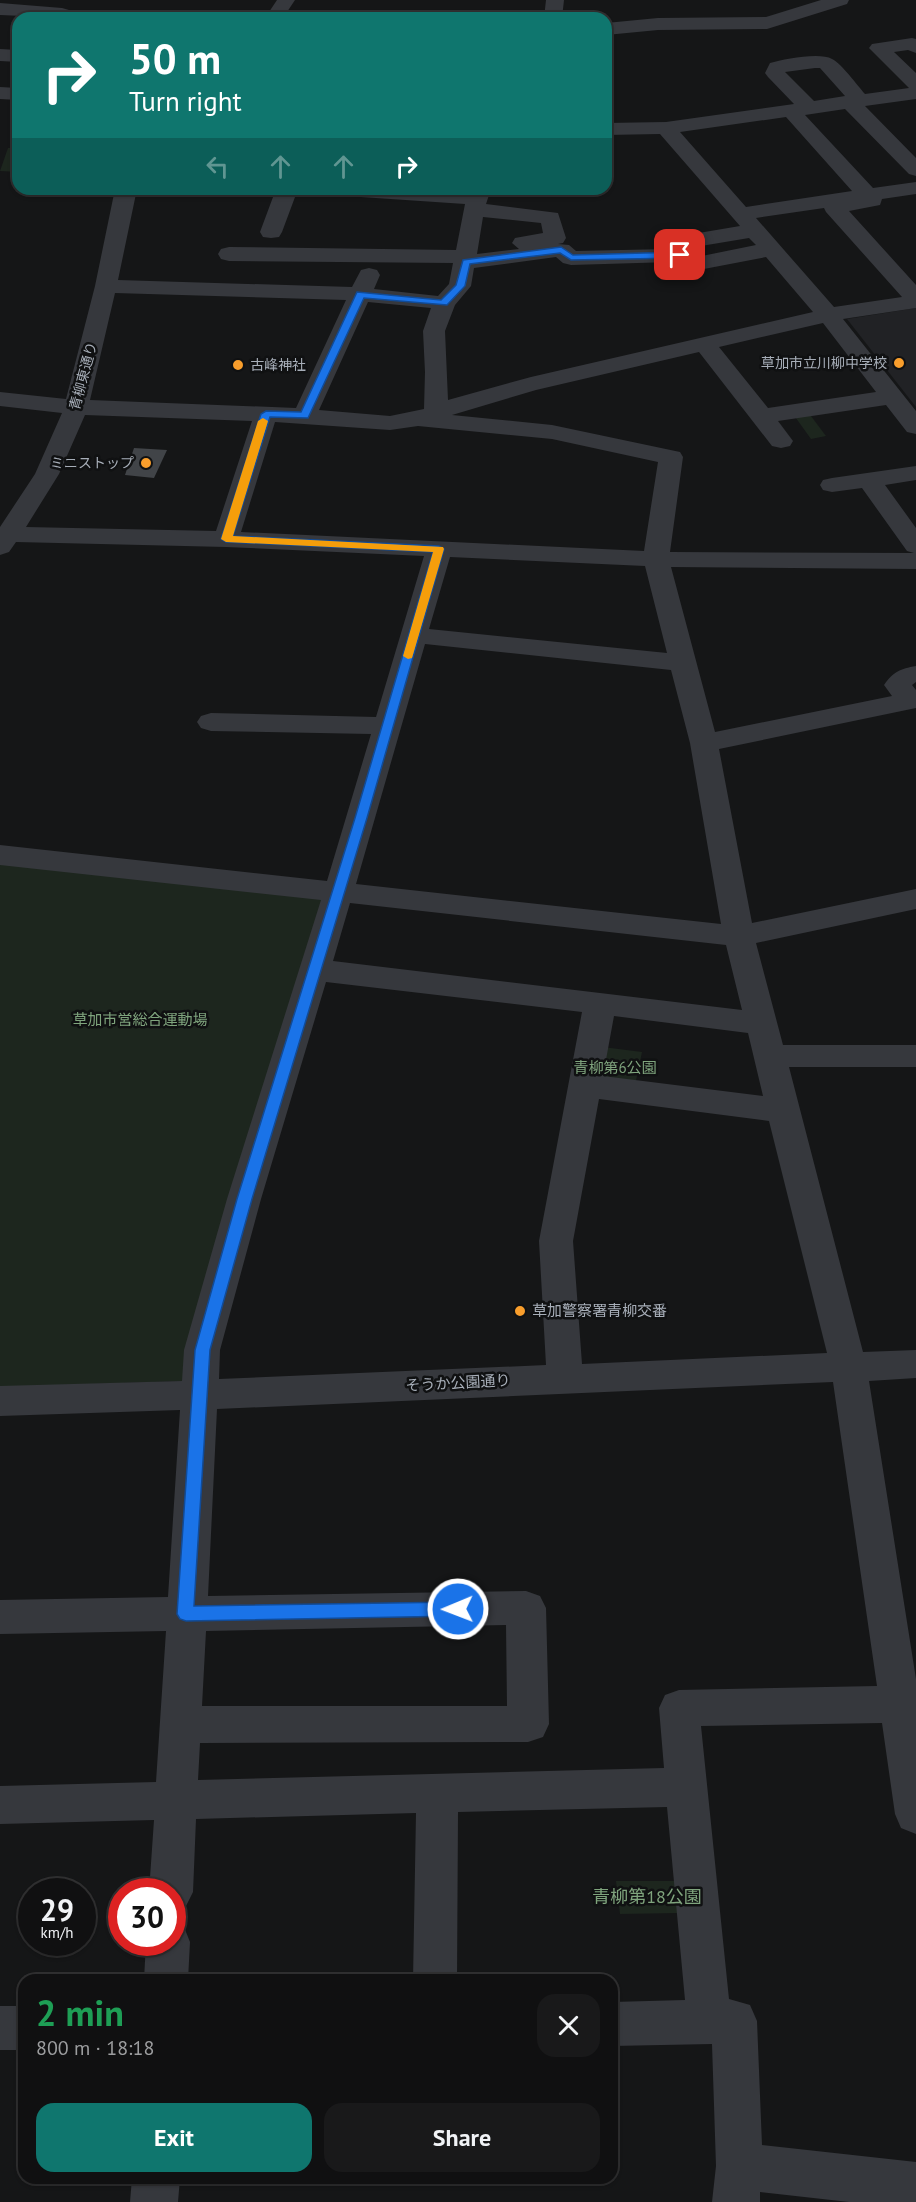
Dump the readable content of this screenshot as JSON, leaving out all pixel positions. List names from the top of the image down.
{
  "streets": {
    "street": ["青柳東通り", "そうか公園通り"]
  },
  "parks": ["草加市営総合運動場", "青柳第6公園", "青柳第18公園"],
  "places": [
    "草加市立川柳中学校",
    "古峰神社",
    "ミニストップ",
    "草加警察署青柳交番"
  ],
  "page": {
    "turn": ["50 m", "Turn right"],
    "speed": "29 km/h",
    "limit": "30",
    "heading": ["2 min", "800 m · 18:18"],
    "buttons": ["Exit", "Share"]
  }
}
